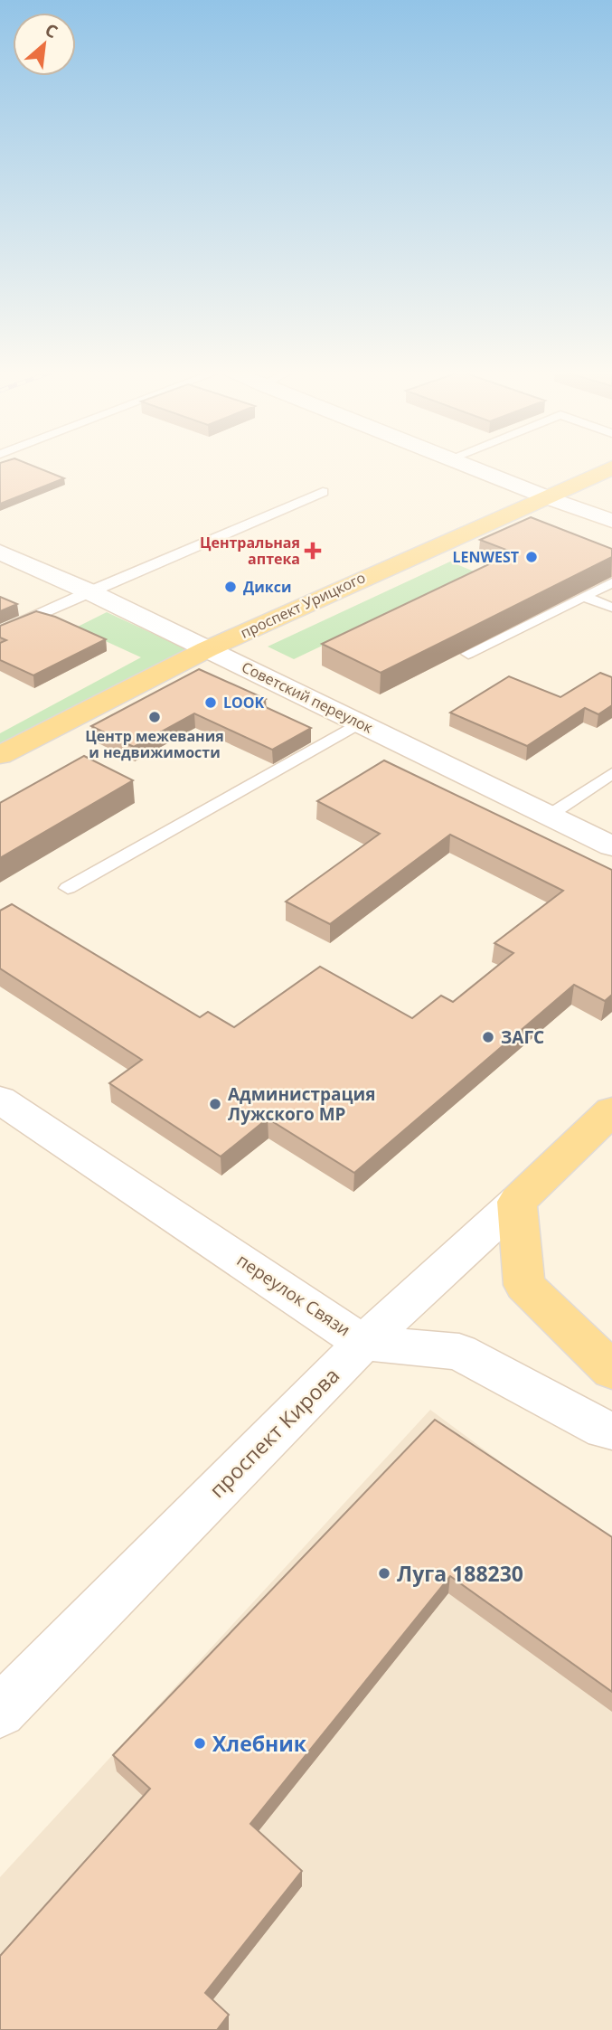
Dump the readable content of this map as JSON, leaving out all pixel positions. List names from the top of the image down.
{
  "streets": {
    "main road": ["проспект Урицкого", "проспект Кирова"],
    "street": ["Советский переулок", "переулок Связи"]
  },
  "crossings": [
    ["проспект Урицкого", "Советский переулок"],
    ["переулок Связи", "проспект Кирова"]
  ],
  "places": {
    "health": ["Центральная аптека"],
    "other": [
      "LENWEST",
      "Дикси",
      "LOOK",
      "Центр межевания и недвижимости",
      "ЗАГС",
      "Администрация Лужского МР",
      "Луга 188230",
      "Хлебник"
    ]
  },
  "north": "top right"
}
